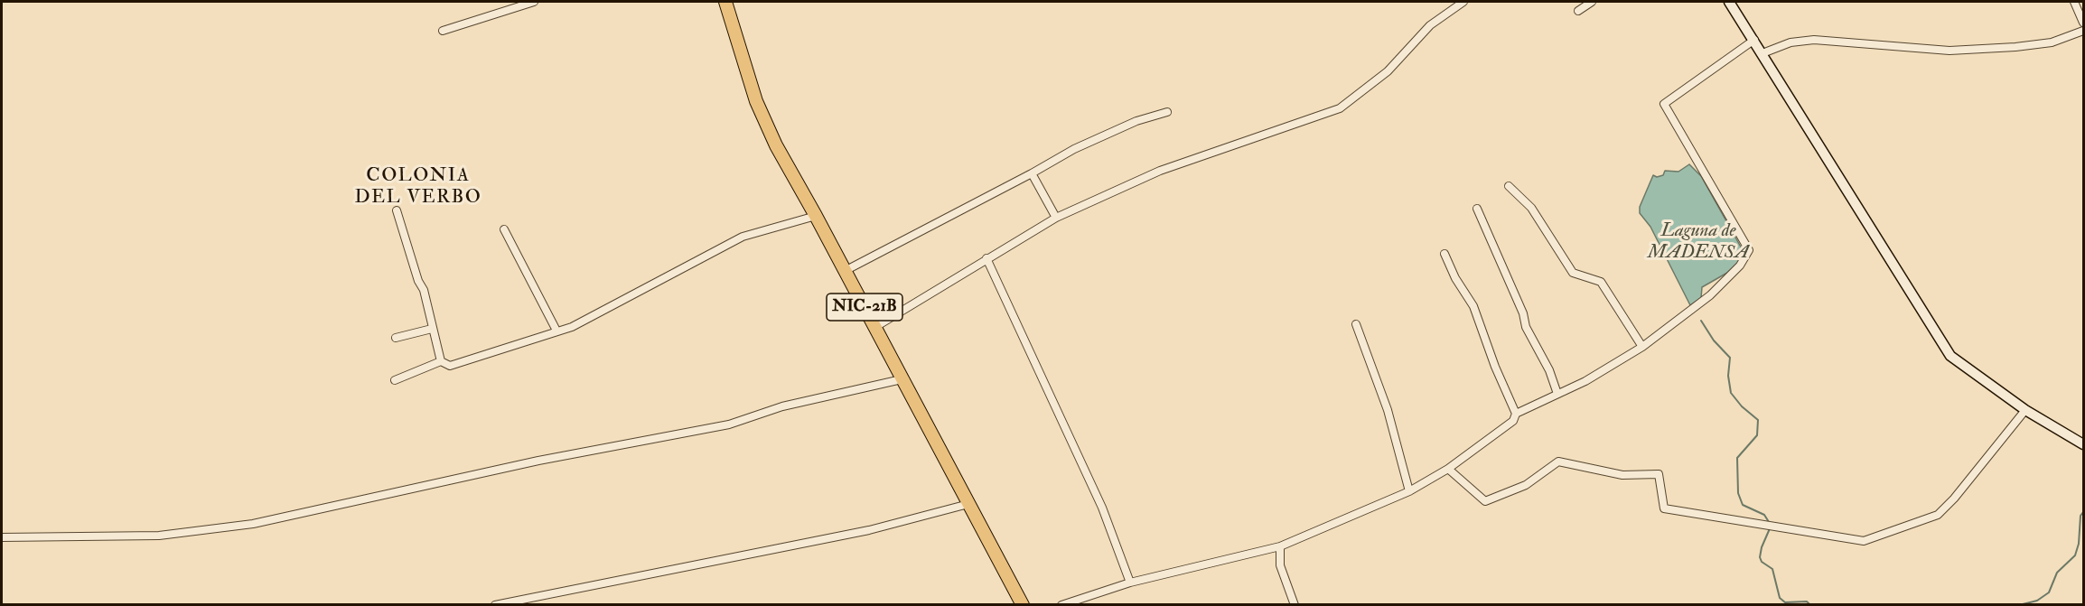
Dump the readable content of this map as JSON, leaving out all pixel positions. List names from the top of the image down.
{
  "streets": {
    "highway": ["NIC-21B"]
  },
  "districts": ["COLONIA DEL VERBO"],
  "water": ["Laguna de MADENSA"]
}
